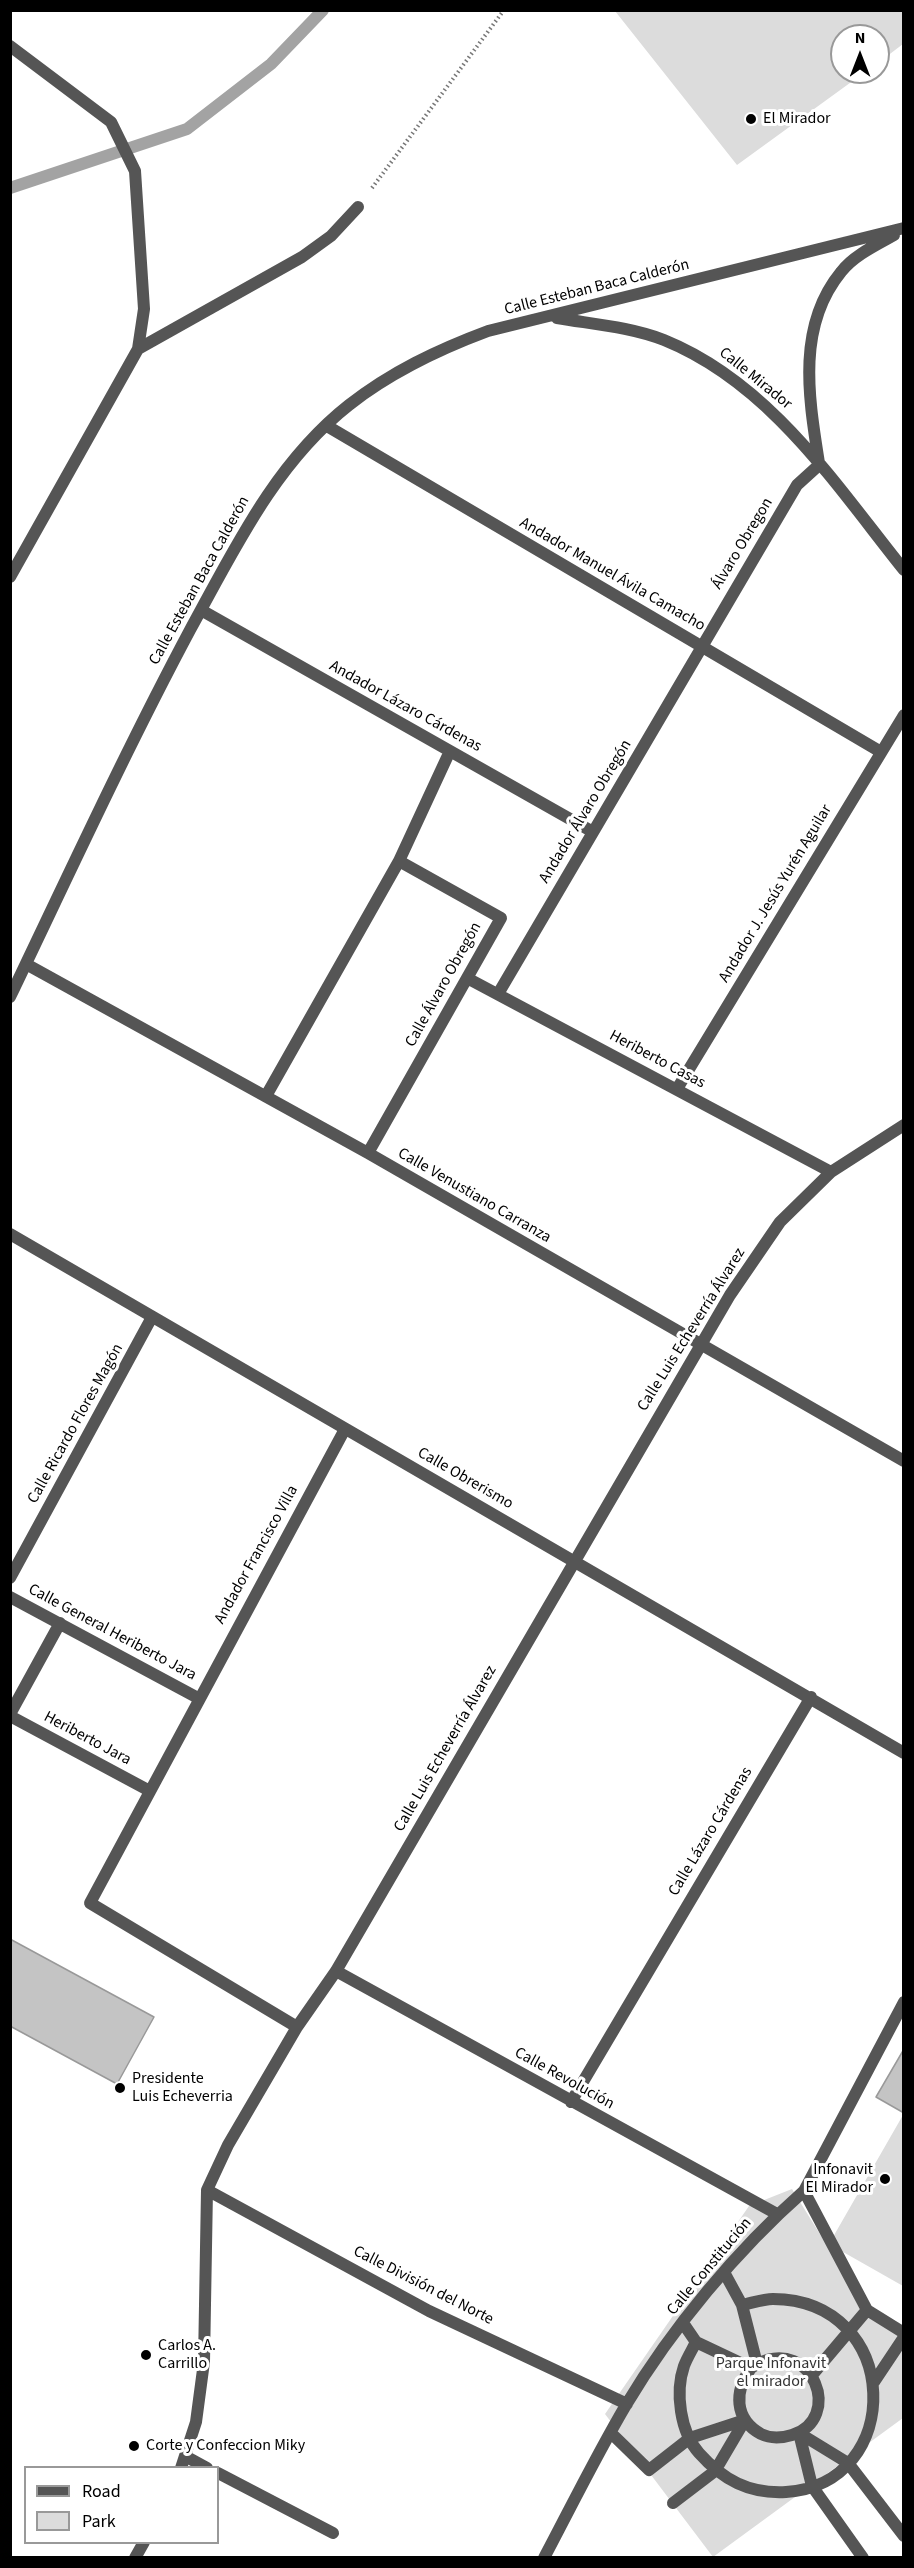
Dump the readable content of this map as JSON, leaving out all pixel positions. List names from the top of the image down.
{
  "streets": {
    "street": [
      "Calle Esteban Baca Calderón",
      "Calle Mirador",
      "Álvaro Obregon",
      "Andador Manuel Ávila Camacho",
      "Andador Lázaro Cárdenas",
      "Andador Álvaro Obregón",
      "Andador J. Jesús Yurén Aguilar",
      "Calle Álvaro Obregón",
      "Heriberto Casas",
      "Calle Venustiano Carranza",
      "Calle Luis Echeverría Álvarez",
      "Calle Ricardo Flores Magón",
      "Calle Obrerismo",
      "Andador Francisco Villa",
      "Calle General Heriberto Jara",
      "Heriberto Jara",
      "Calle Lázaro Cárdenas",
      "Calle Revolución",
      "Calle Constitución",
      "Calle División del Norte"
    ]
  },
  "crossings": [
    ["Calle Esteban Baca Calderón", "Calle Mirador"],
    ["Calle Esteban Baca Calderón", "Andador Manuel Ávila Camacho"],
    ["Calle Esteban Baca Calderón", "Andador Lázaro Cárdenas"],
    ["Calle Esteban Baca Calderón", "Calle Venustiano Carranza"],
    ["Calle Mirador", "Álvaro Obregon"],
    ["Álvaro Obregon", "Andador Manuel Ávila Camacho"],
    ["Álvaro Obregon", "Andador Álvaro Obregón"],
    ["Andador Manuel Ávila Camacho", "Andador Álvaro Obregón"],
    ["Andador Manuel Ávila Camacho", "Andador J. Jesús Yurén Aguilar"],
    ["Andador Lázaro Cárdenas", "Andador Álvaro Obregón"],
    ["Andador Álvaro Obregón", "Heriberto Casas"],
    ["Andador J. Jesús Yurén Aguilar", "Heriberto Casas"],
    ["Calle Álvaro Obregón", "Heriberto Casas"],
    ["Calle Álvaro Obregón", "Calle Venustiano Carranza"],
    ["Heriberto Casas", "Calle Luis Echeverría Álvarez"],
    ["Calle Venustiano Carranza", "Calle Luis Echeverría Álvarez"],
    ["Calle Luis Echeverría Álvarez", "Calle Obrerismo"],
    ["Calle Luis Echeverría Álvarez", "Calle Revolución"],
    ["Calle Luis Echeverría Álvarez", "Calle División del Norte"],
    ["Calle Ricardo Flores Magón", "Calle Obrerismo"],
    ["Calle Obrerismo", "Andador Francisco Villa"],
    ["Calle Obrerismo", "Calle Lázaro Cárdenas"],
    ["Andador Francisco Villa", "Calle General Heriberto Jara"],
    ["Andador Francisco Villa", "Heriberto Jara"],
    ["Calle General Heriberto Jara", "Heriberto Jara"],
    ["Calle Lázaro Cárdenas", "Calle Revolución"],
    ["Calle Revolución", "Calle Constitución"],
    ["Calle Constitución", "Calle División del Norte"]
  ],
  "parks": ["Parque Infonavit el mirador"],
  "places": [
    "El Mirador",
    "Presidente Luis Echeverria",
    "Infonavit El Mirador",
    "Carlos A. Carrillo",
    "Corte y Confeccion Miky"
  ],
  "legend": ["Road", "Park"],
  "north": "top"
}
